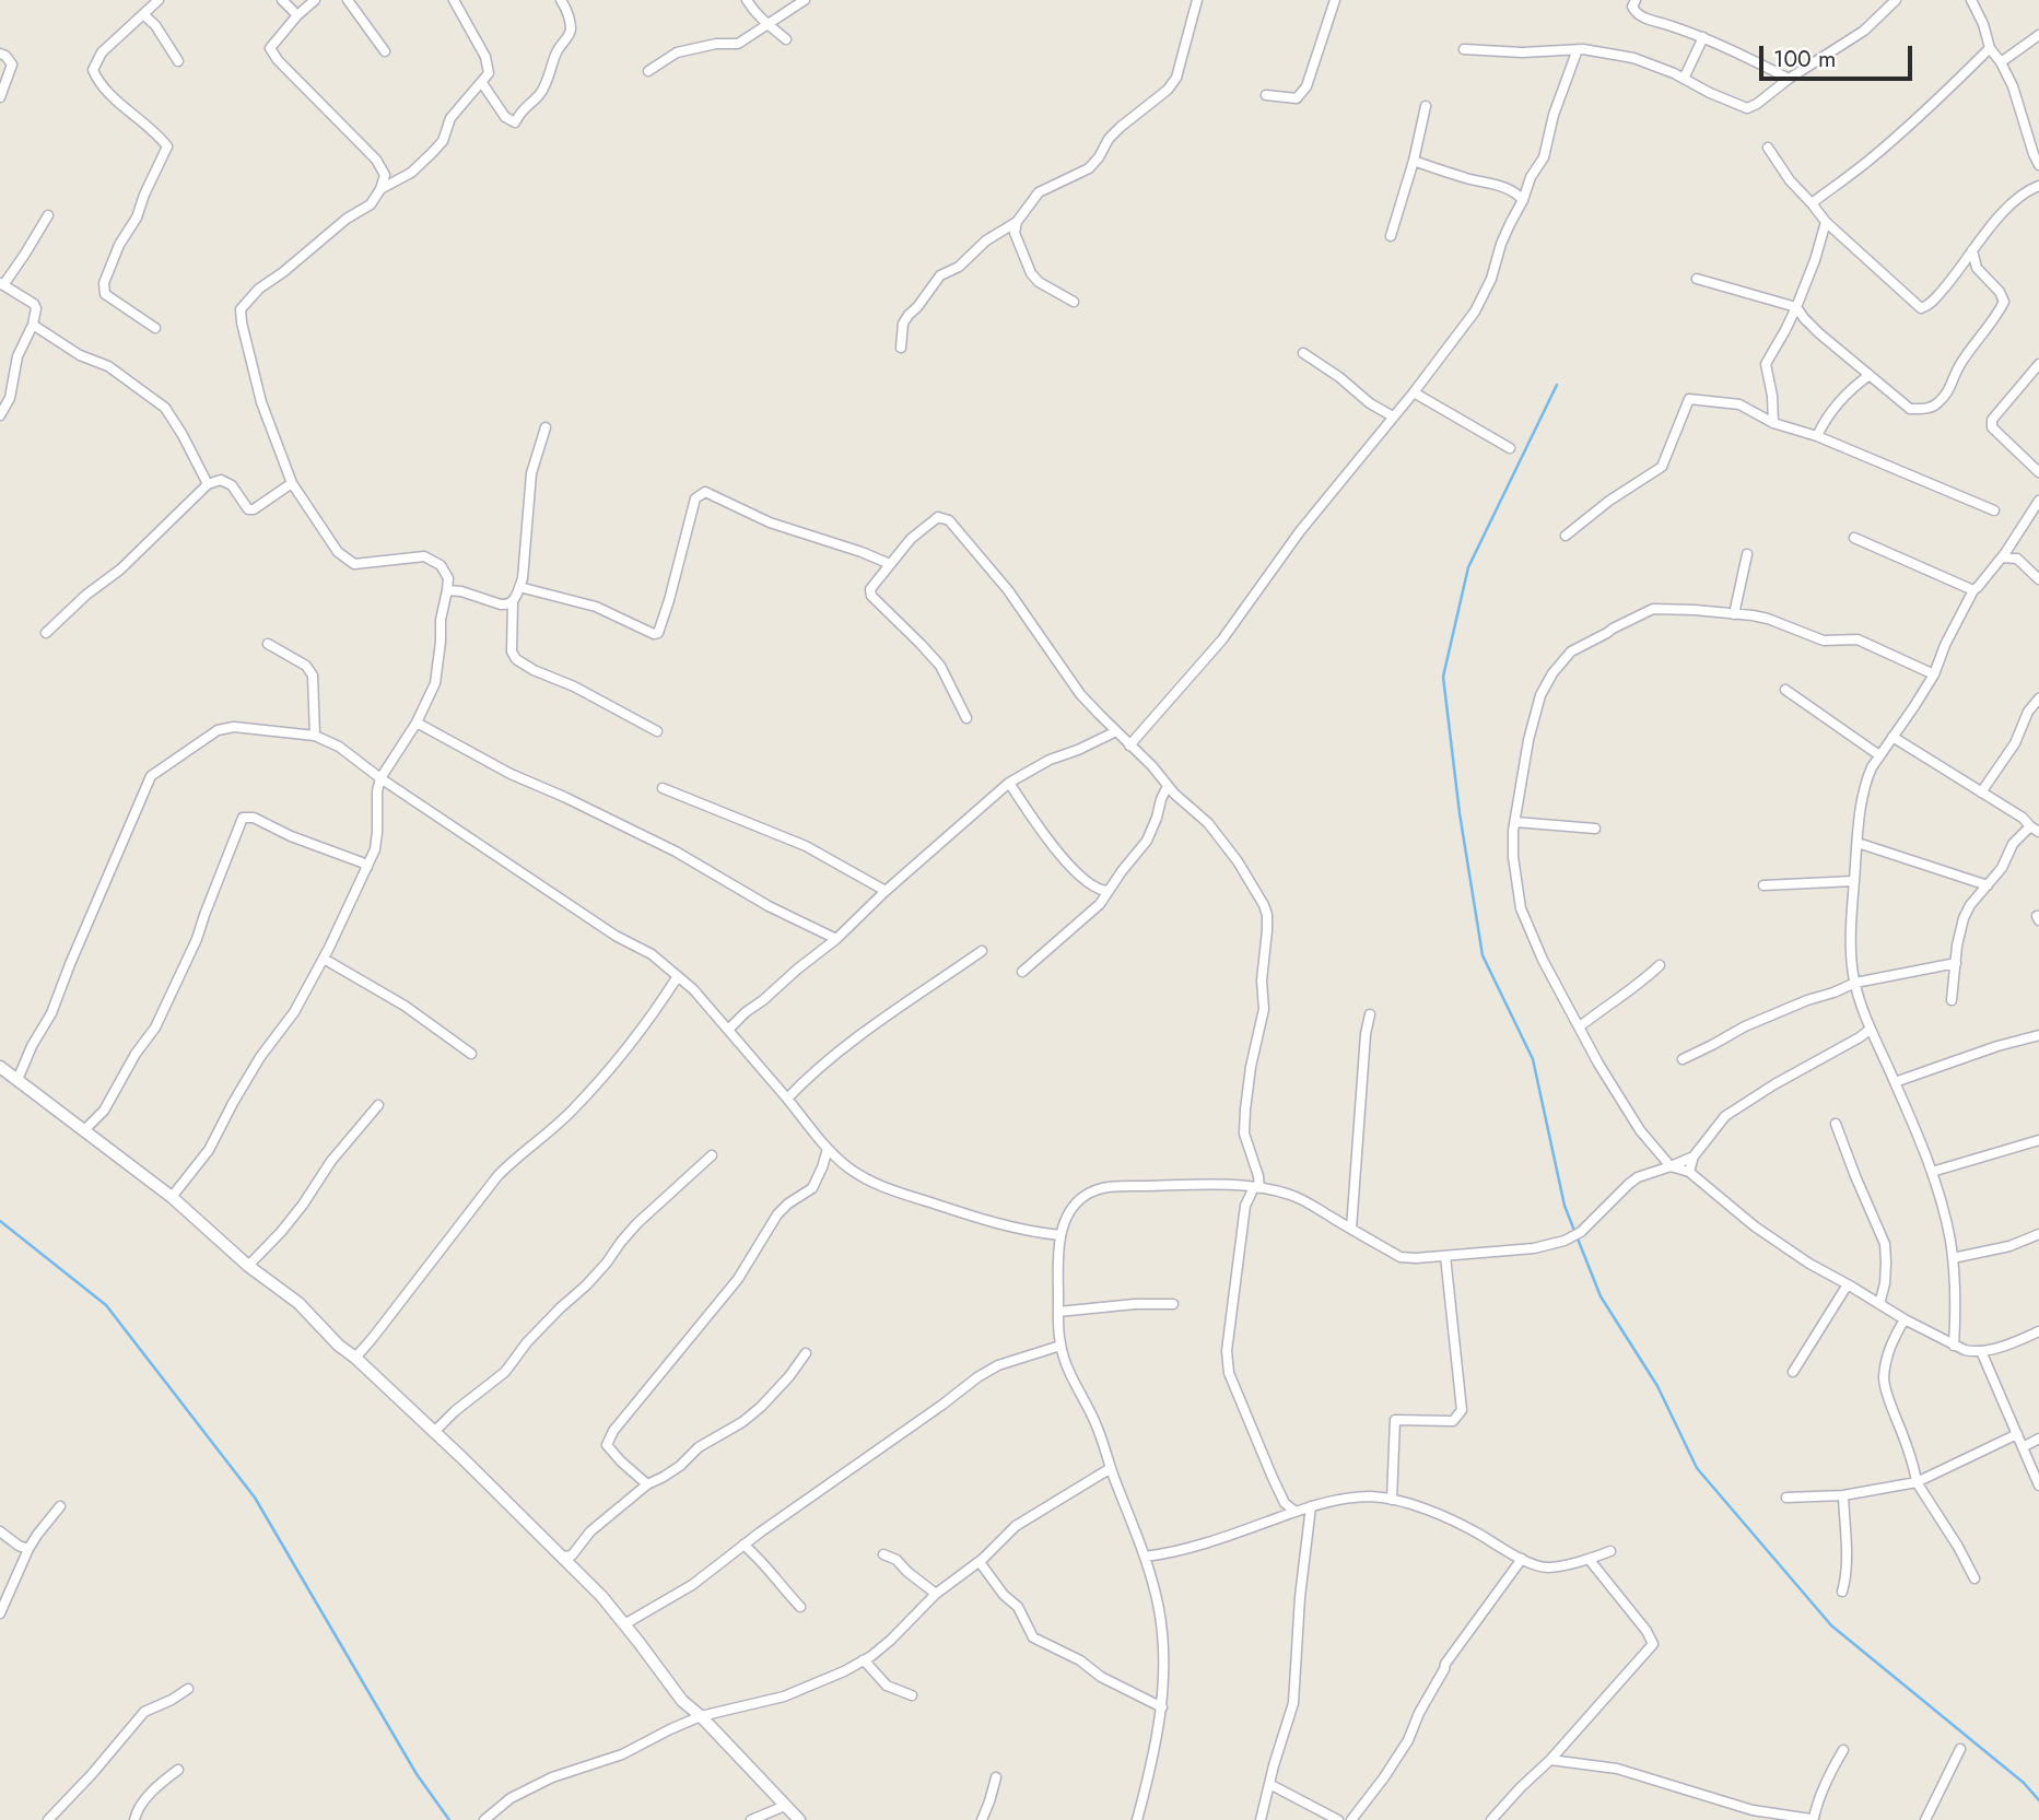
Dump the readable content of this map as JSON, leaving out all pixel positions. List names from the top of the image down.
{
  "scale_bar": "100 m"
}
